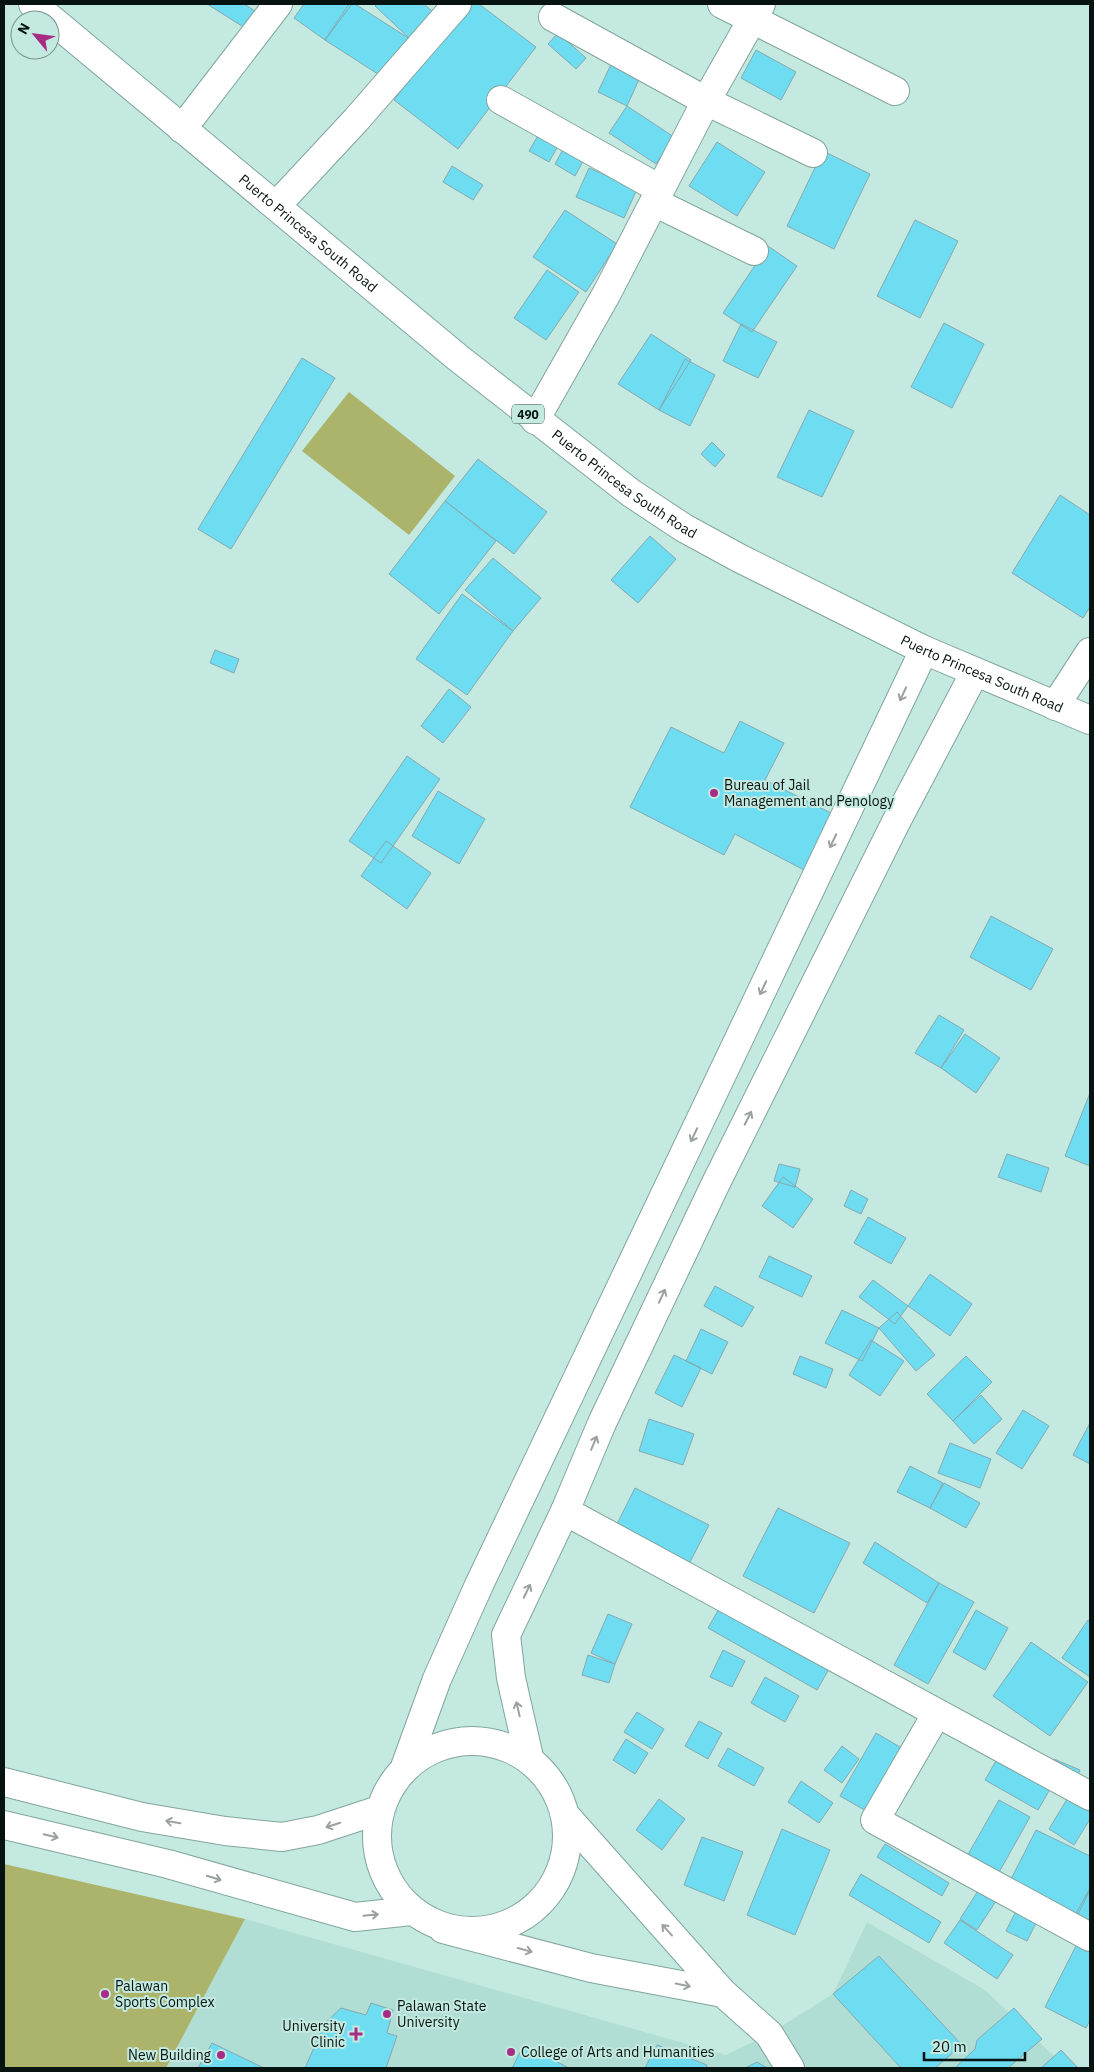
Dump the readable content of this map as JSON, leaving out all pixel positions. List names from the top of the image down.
{
  "streets": {
    "street": ["Puerto Princesa South Road", "490"]
  },
  "places": {
    "other": [
      "Bureau of Jail Management and Penology",
      "Palawan Sports Complex",
      "Palawan State University",
      "College of Arts and Humanities",
      "New Building"
    ],
    "health": ["University Clinic"]
  },
  "scale_bar": "20 m",
  "north": "top left"
}
